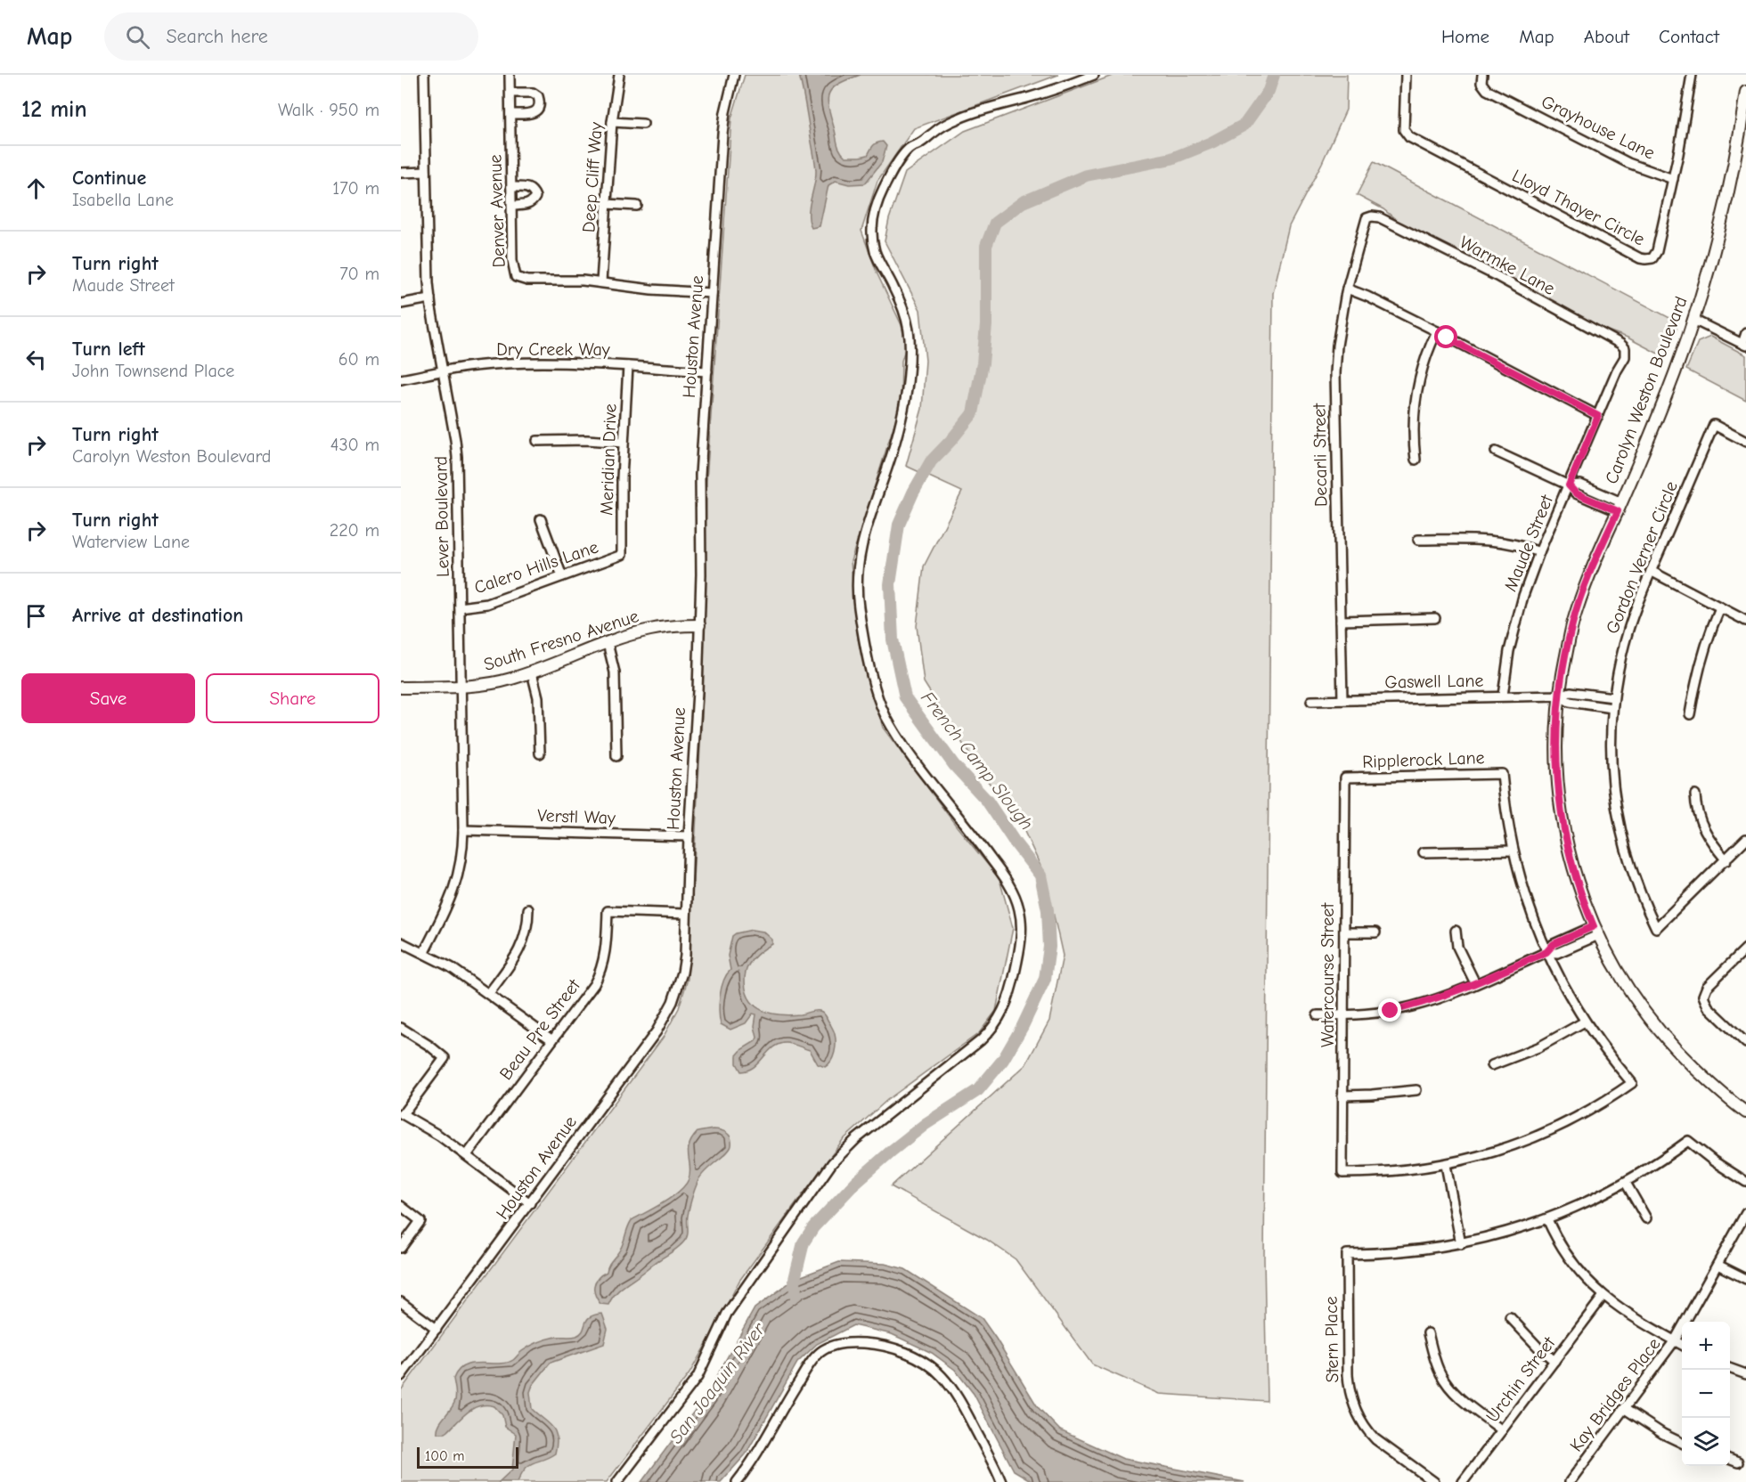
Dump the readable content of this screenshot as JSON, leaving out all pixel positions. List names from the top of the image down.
{
  "streets": {
    "street": [
      "Grayhouse Lane",
      "Deep Cliff Way",
      "Lloyd Thayer Circle",
      "Denver Avenue",
      "Warmke Lane",
      "Houston Avenue",
      "Dry Creek Way",
      "Carolyn Weston Boulevard",
      "Decarli Street",
      "Meridian Drive",
      "Lever Boulevard",
      "Maude Street",
      "Gordon Verner Circle",
      "Calero Hills Lane",
      "South Fresno Avenue",
      "Gaswell Lane",
      "Ripplerock Lane",
      "Verstl Way",
      "Watercourse Street",
      "Beau Pre Street",
      "Stern Place",
      "Urchin Street",
      "Kay Bridges Place"
    ]
  },
  "crossings": [
    ["Grayhouse Lane", "Lloyd Thayer Circle"],
    ["Deep Cliff Way", "Denver Avenue"],
    ["Denver Avenue", "Houston Avenue"],
    ["Warmke Lane", "Decarli Street"],
    ["Warmke Lane", "Maude Street"],
    ["Houston Avenue", "Dry Creek Way"],
    ["Houston Avenue", "South Fresno Avenue"],
    ["Houston Avenue", "Verstl Way"],
    ["Houston Avenue", "Beau Pre Street"],
    ["Dry Creek Way", "Meridian Drive"],
    ["Dry Creek Way", "Lever Boulevard"],
    ["Carolyn Weston Boulevard", "Gaswell Lane"],
    ["Decarli Street", "Gaswell Lane"],
    ["Meridian Drive", "Calero Hills Lane"],
    ["Lever Boulevard", "Calero Hills Lane"],
    ["Lever Boulevard", "South Fresno Avenue"],
    ["Lever Boulevard", "Verstl Way"],
    ["Maude Street", "Gaswell Lane"],
    ["Gordon Verner Circle", "Gaswell Lane"],
    ["Ripplerock Lane", "Watercourse Street"]
  ],
  "water": ["French Camp Slough", "San Joaquin River"],
  "scale_bar": "100 m",
  "page": {
    "header": "Map",
    "search": "Search here",
    "nav": [
      "Home",
      "Map",
      "About",
      "Contact"
    ],
    "heading": ["12 min", "Walk · 950 m"],
    "list": [
      ["Continue", "Isabella Lane", "170 m"],
      ["Turn right", "Maude Street", "70 m"],
      ["Turn left", "John Townsend Place", "60 m"],
      ["Turn right", "Carolyn Weston Boulevard", "430 m"],
      ["Turn right", "Waterview Lane", "220 m"],
      "Arrive at destination"
    ],
    "buttons": ["Save", "Share"],
    "map_buttons": ["+", "−"],
    "scale": "100 m"
  }
}
